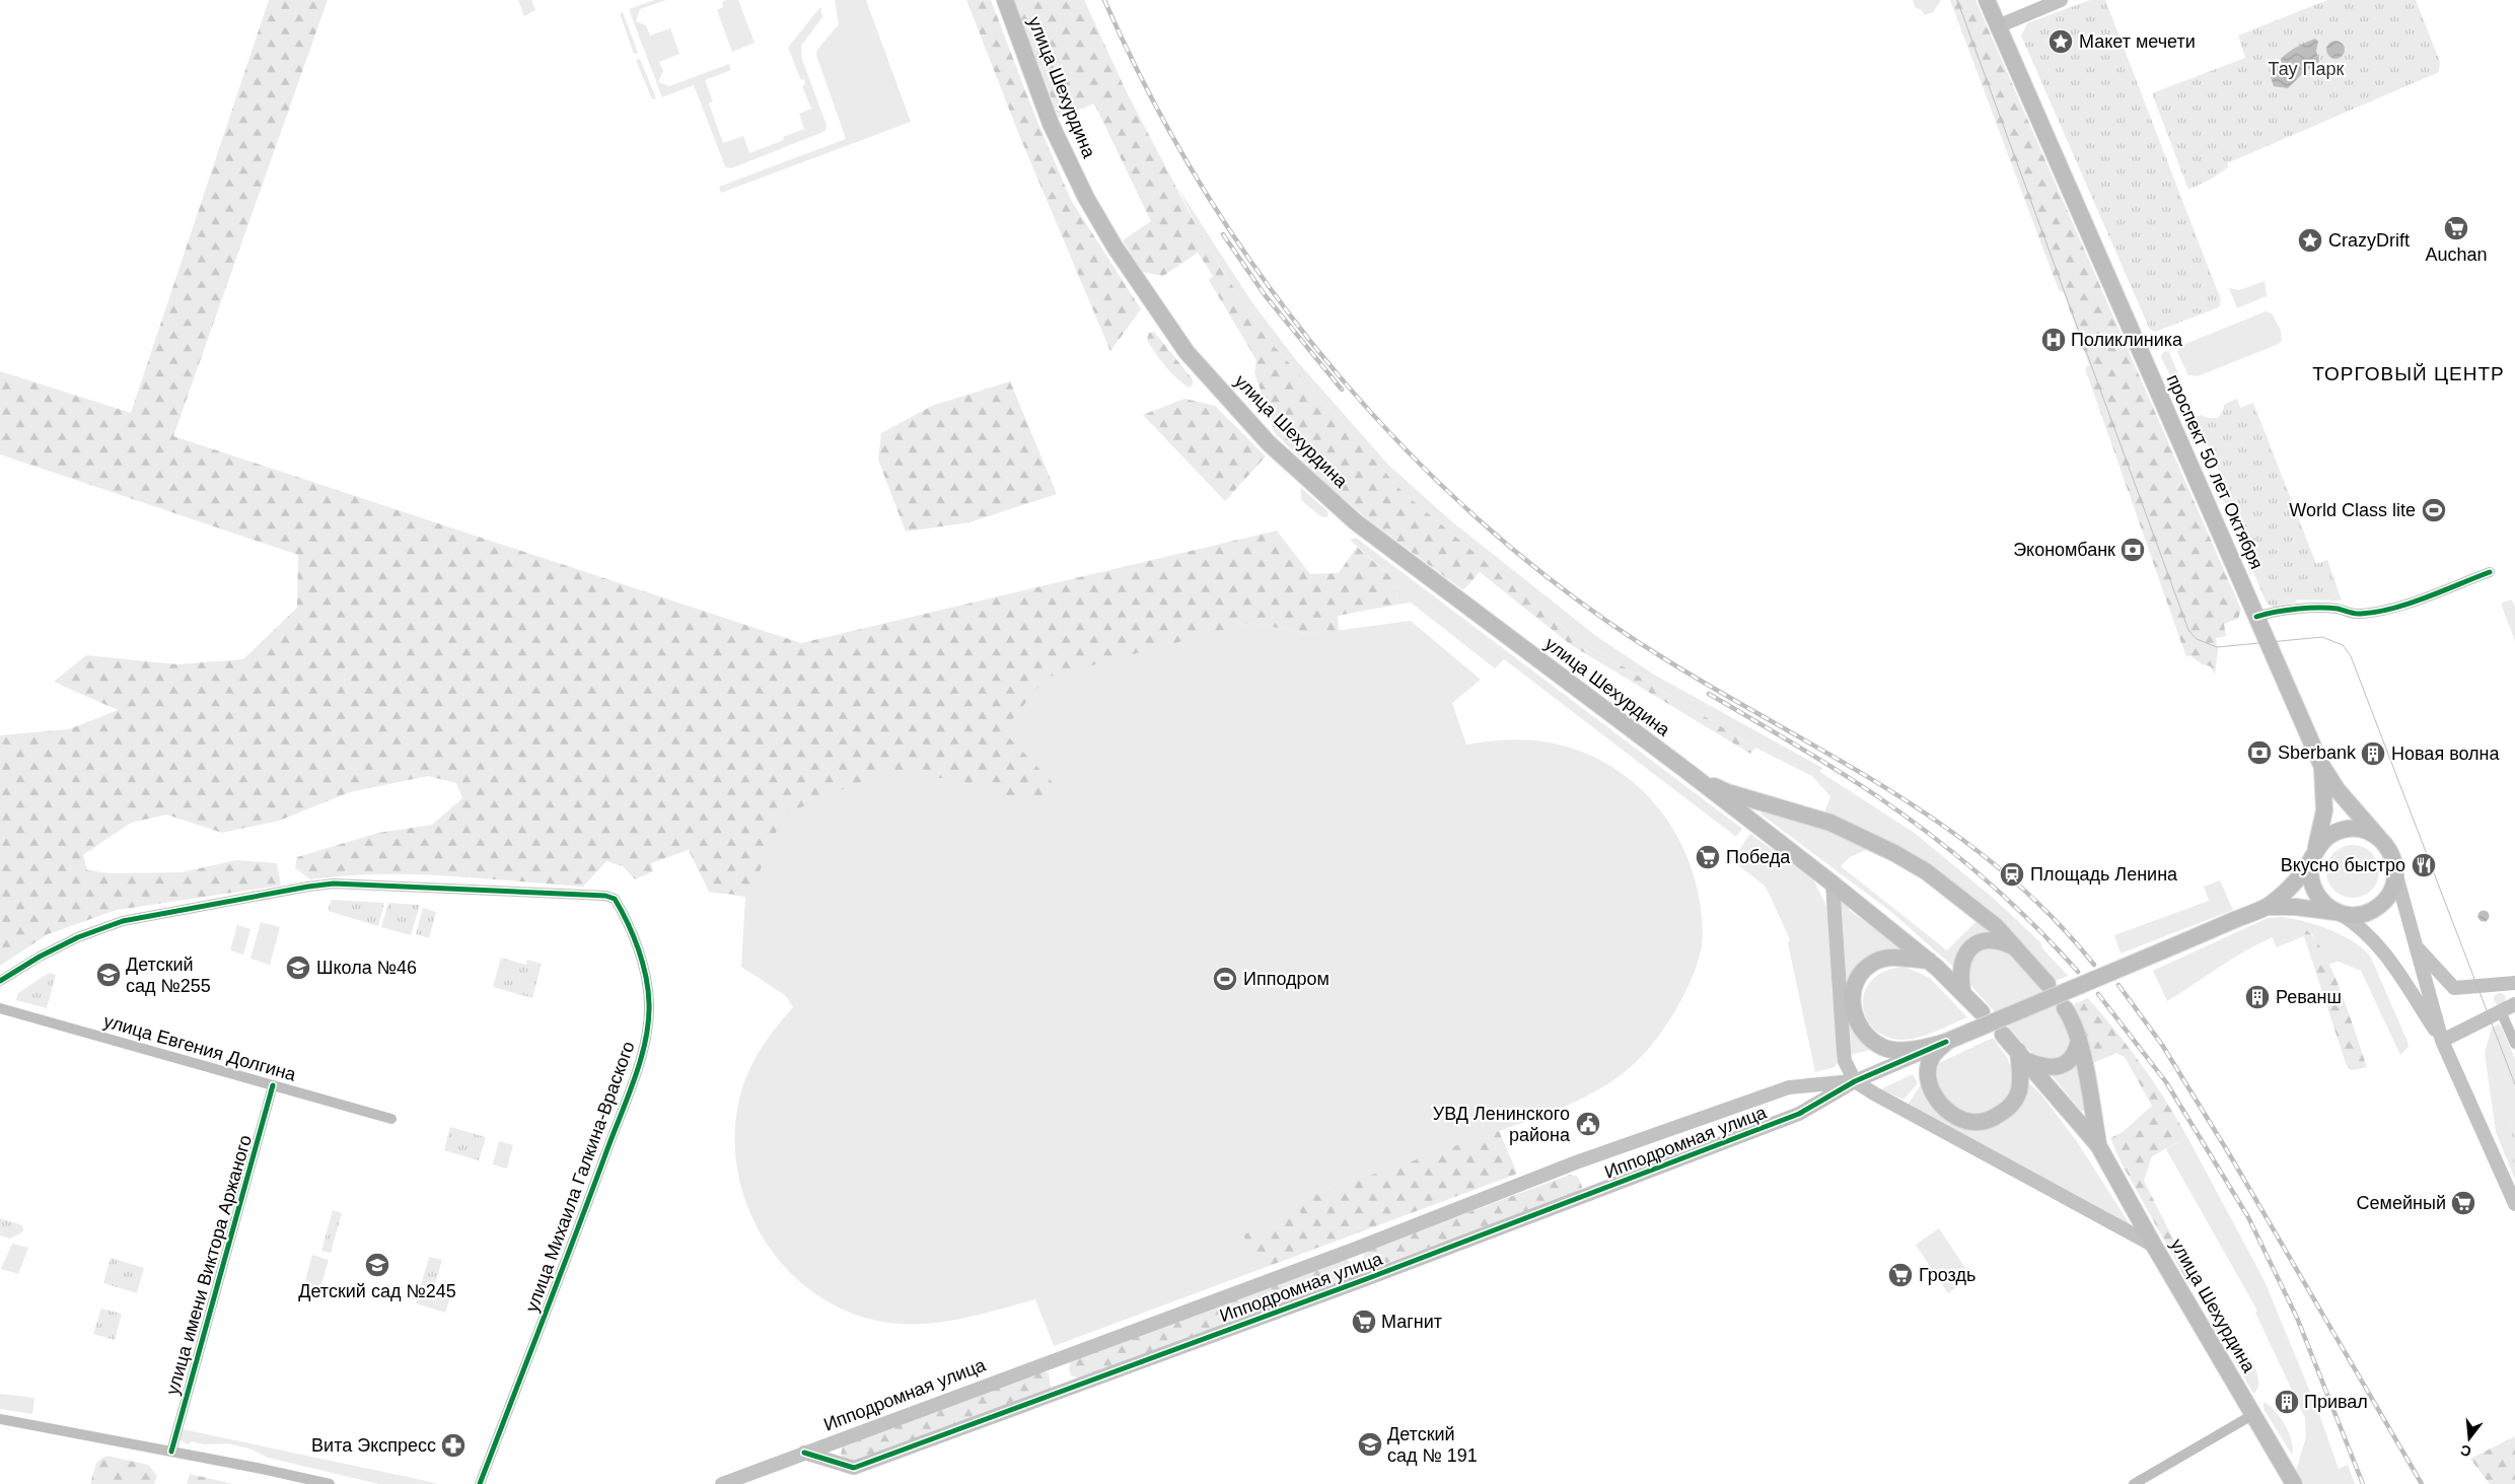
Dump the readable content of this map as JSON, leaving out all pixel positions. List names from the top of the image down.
{
  "streets": {
    "main road": ["улица Шехурдина", "проспект 50 лет Октября"],
    "street": [
      "улица Евгения Долгина",
      "Ипподромная улица",
      "улица Михаила Галкина-Враского",
      "улица имени Виктора Аржаного"
    ]
  },
  "crossings": [
    ["улица Евгения Долгина", "улица имени Виктора Аржаного"]
  ],
  "districts": ["ТОРГОВЫЙ ЦЕНТР"],
  "parks": ["Тау Парк"],
  "places": {
    "place": ["Макет мечети", "CrazyDrift"],
    "supermarket": [
      "Auchan",
      "Победа",
      "Семейный",
      "Гроздь",
      "Магнит"
    ],
    "hospital": ["Поликлиника"],
    "sports": ["World Class lite", "Ипподром"],
    "bank": ["Экономбанк", "Sberbank"],
    "building": ["Новая волна", "Реванш", "Привал"],
    "restaurant": ["Вкусно быстро"],
    "station": ["Площадь Ленина"],
    "school or university": [
      "Школа №46",
      "Детский сад №255",
      "Детский сад №245",
      "Детский сад № 191"
    ],
    "public building": ["УВД Ленинского района"],
    "pharmacy": ["Вита Экспресс"]
  },
  "north": "bottom"
}
